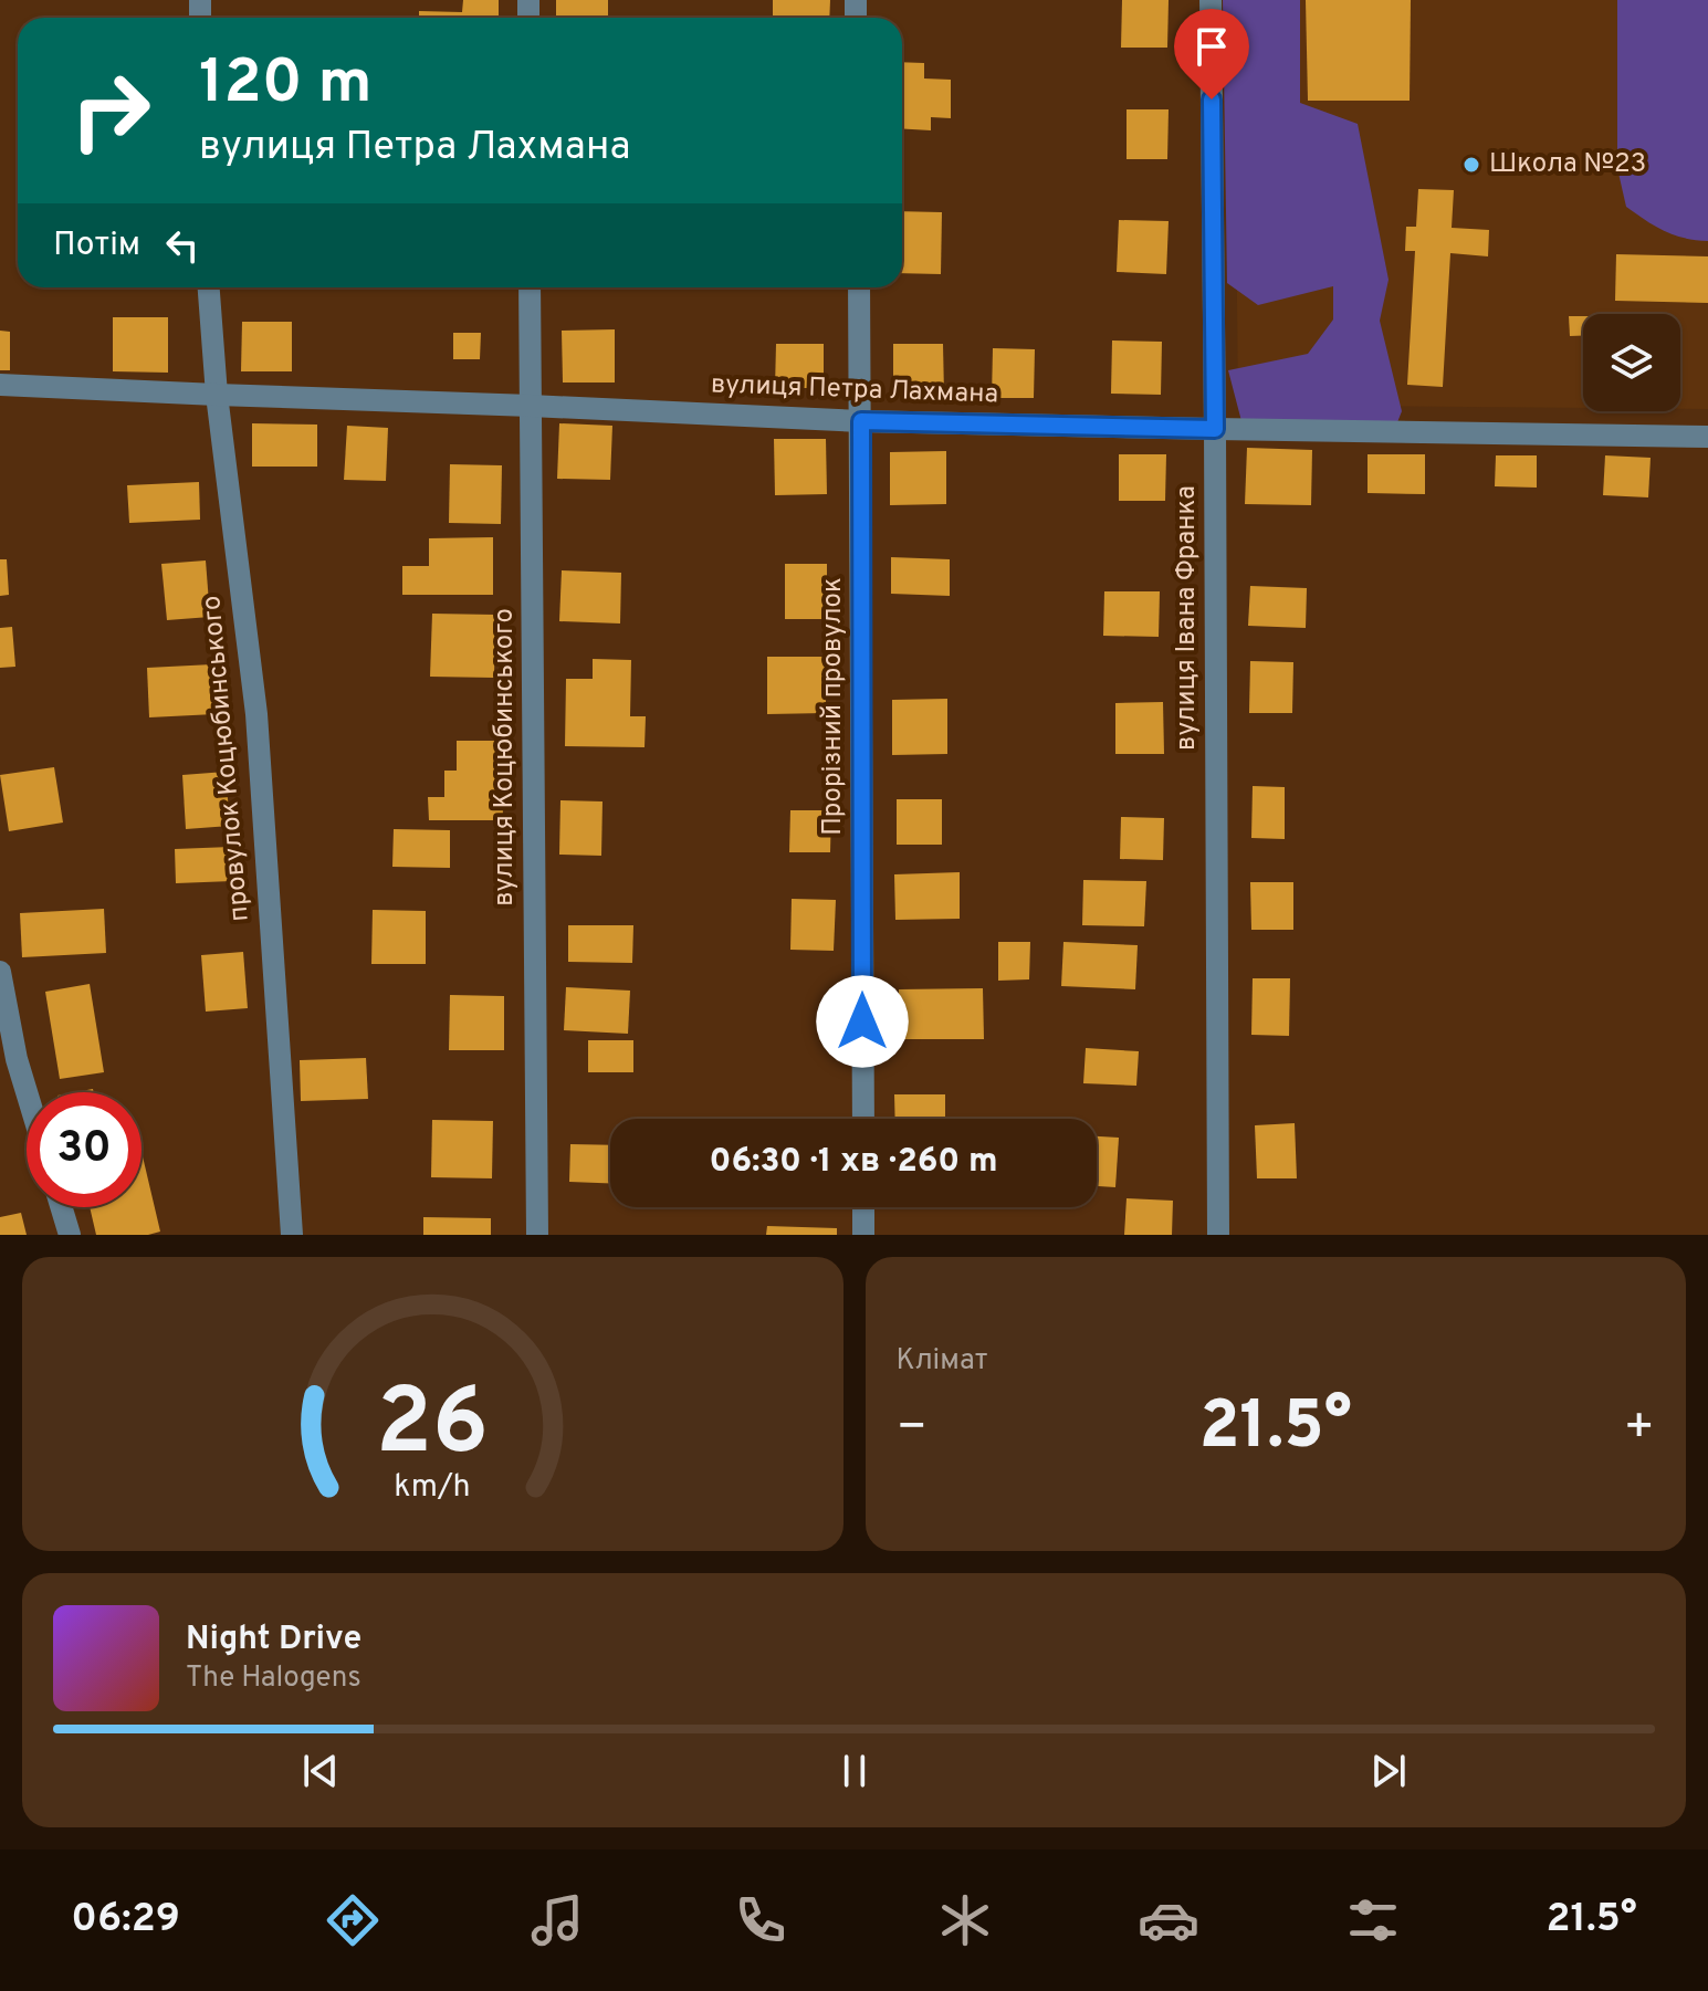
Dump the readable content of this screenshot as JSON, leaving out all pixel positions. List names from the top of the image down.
{
  "streets": {
    "street": [
      "вулиця Петра Лахмана",
      "вулиця Івана Франка",
      "Прорізний провулок",
      "вулиця Коцюбинського",
      "провулок Коцюбинського"
    ]
  },
  "crossings": [
    ["вулиця Петра Лахмана", "вулиця Івана Франка"],
    ["вулиця Петра Лахмана", "Прорізний провулок"],
    ["вулиця Петра Лахмана", "вулиця Коцюбинського"],
    ["вулиця Петра Лахмана", "провулок Коцюбинського"]
  ],
  "places": ["Школа №23"],
  "page": {
    "turn": ["120 m", "вулиця Петра Лахмана"],
    "then": "Потім",
    "limit": "30",
    "trip": "06:30 · 1 хв · 260 m",
    "tile": "Клімат",
    "heat": ["−", "21.5°", "+"],
    "song": ["Night Drive", "The Halogens"],
    "tabs": ["06:29", "21.5°"],
    "gauge": ["26", "km/h"]
  }
}
